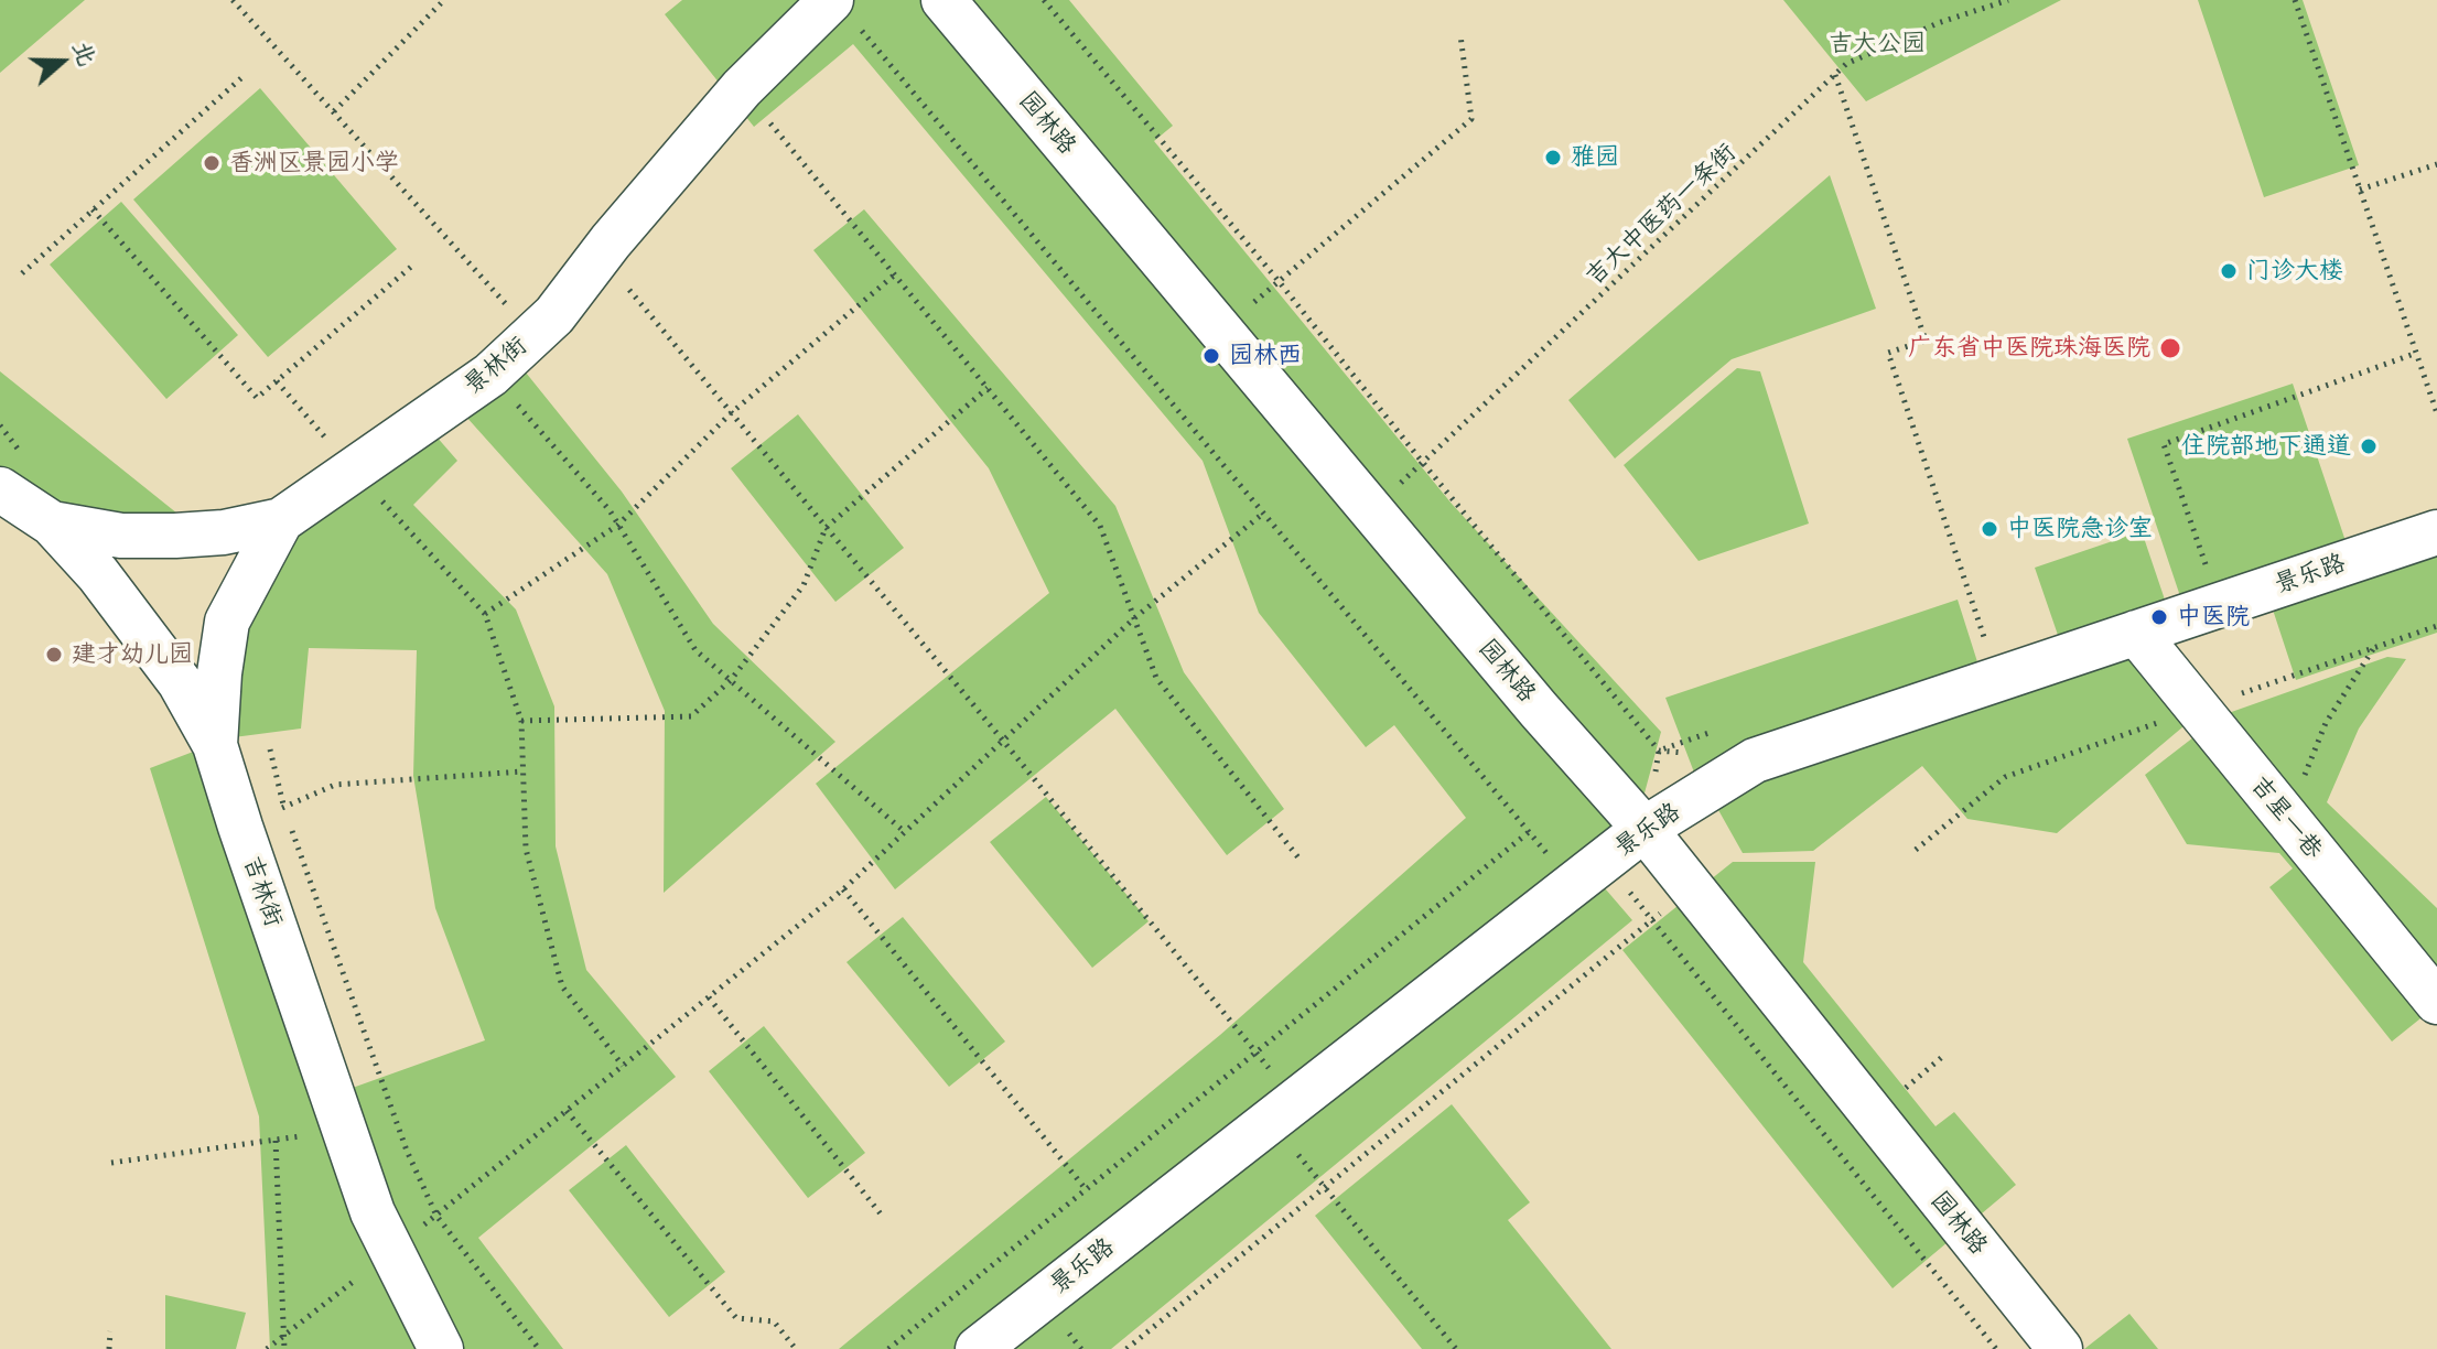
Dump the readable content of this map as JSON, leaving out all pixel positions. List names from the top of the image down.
{
  "streets": {
    "street": [
      "园林路",
      "景林街",
      "景乐路",
      "吉星一巷",
      "吉林街"
    ],
    "path": ["吉大中医药一条街"]
  },
  "crossings": [
    ["园林路", "吉大中医药一条街"],
    ["园林路", "景乐路"],
    ["景林街", "吉林街"],
    ["景乐路", "吉星一巷"]
  ],
  "parks": ["吉大公园"],
  "places": [
    "雅园",
    "香洲区景园小学",
    "门诊大楼",
    "广东省中医院珠海医院",
    "园林西",
    "住院部地下通道",
    "中医院急诊室",
    "中医院",
    "建才幼儿园"
  ],
  "north": "right"
}
